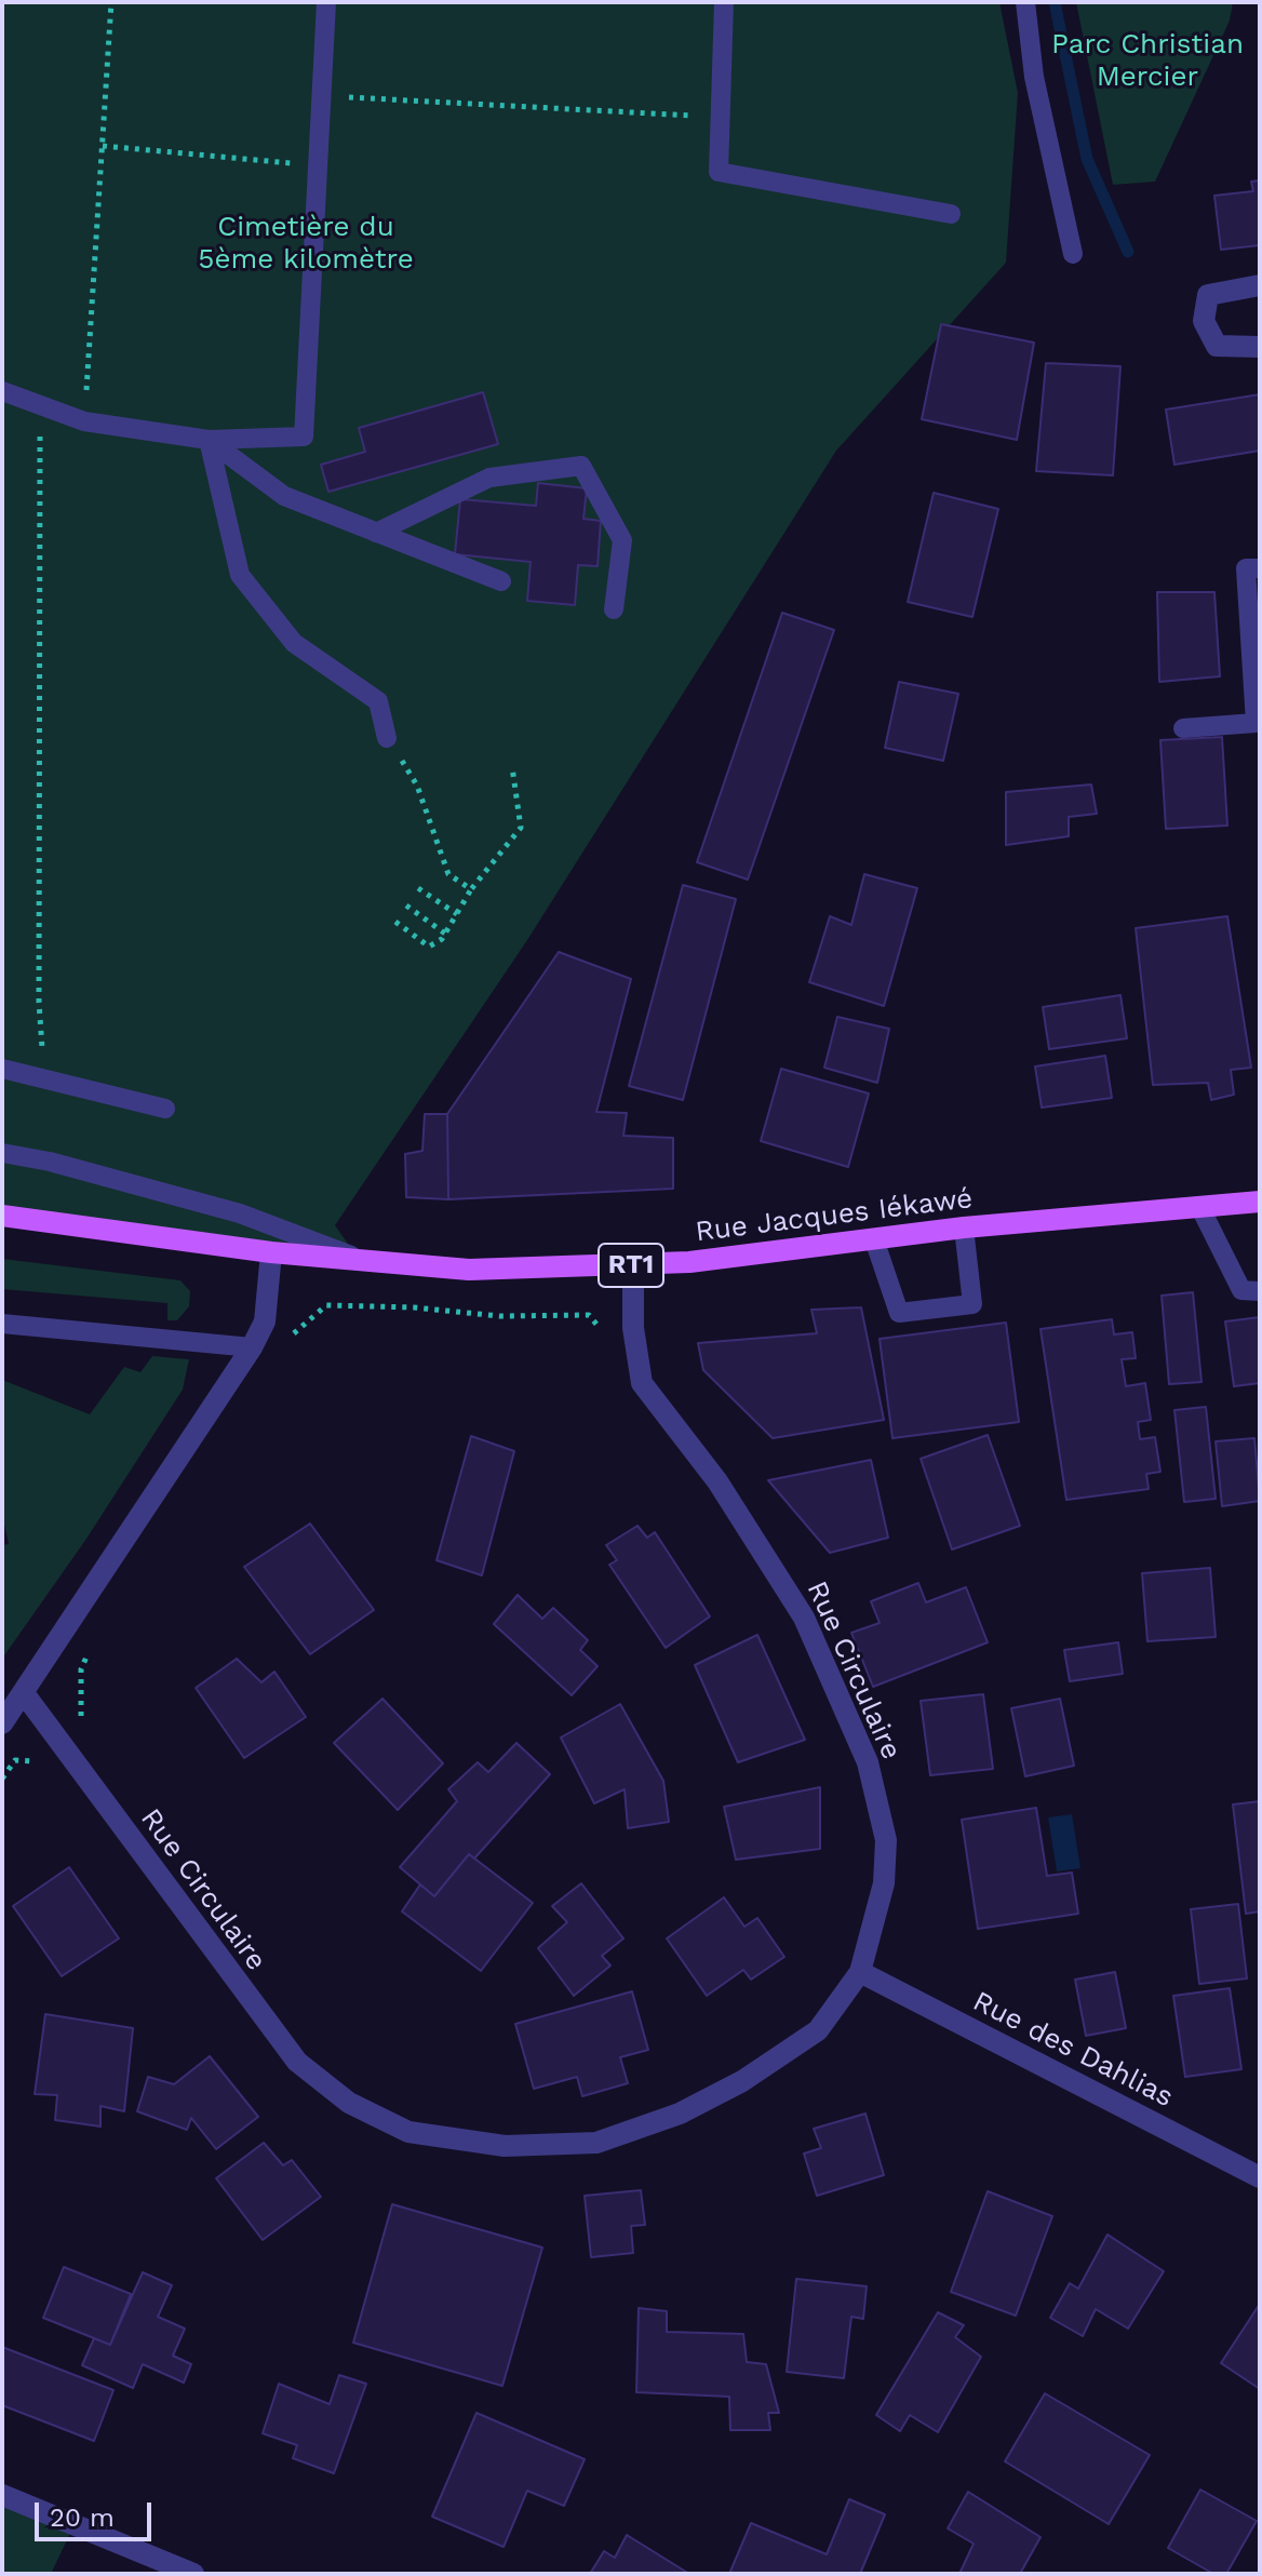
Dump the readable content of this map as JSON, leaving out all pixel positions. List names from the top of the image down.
{
  "streets": {
    "main road": ["Rue Jacques Iékawé", "RT1"],
    "street": ["Rue Circulaire", "Rue des Dahlias"]
  },
  "crossings": [
    ["Rue Jacques Iékawé", "Rue Circulaire"],
    ["Rue Circulaire", "Rue des Dahlias"]
  ],
  "parks": ["Parc Christian Mercier", "Cimetière du 5ème kilomètre"],
  "scale_bar": "20 m"
}
